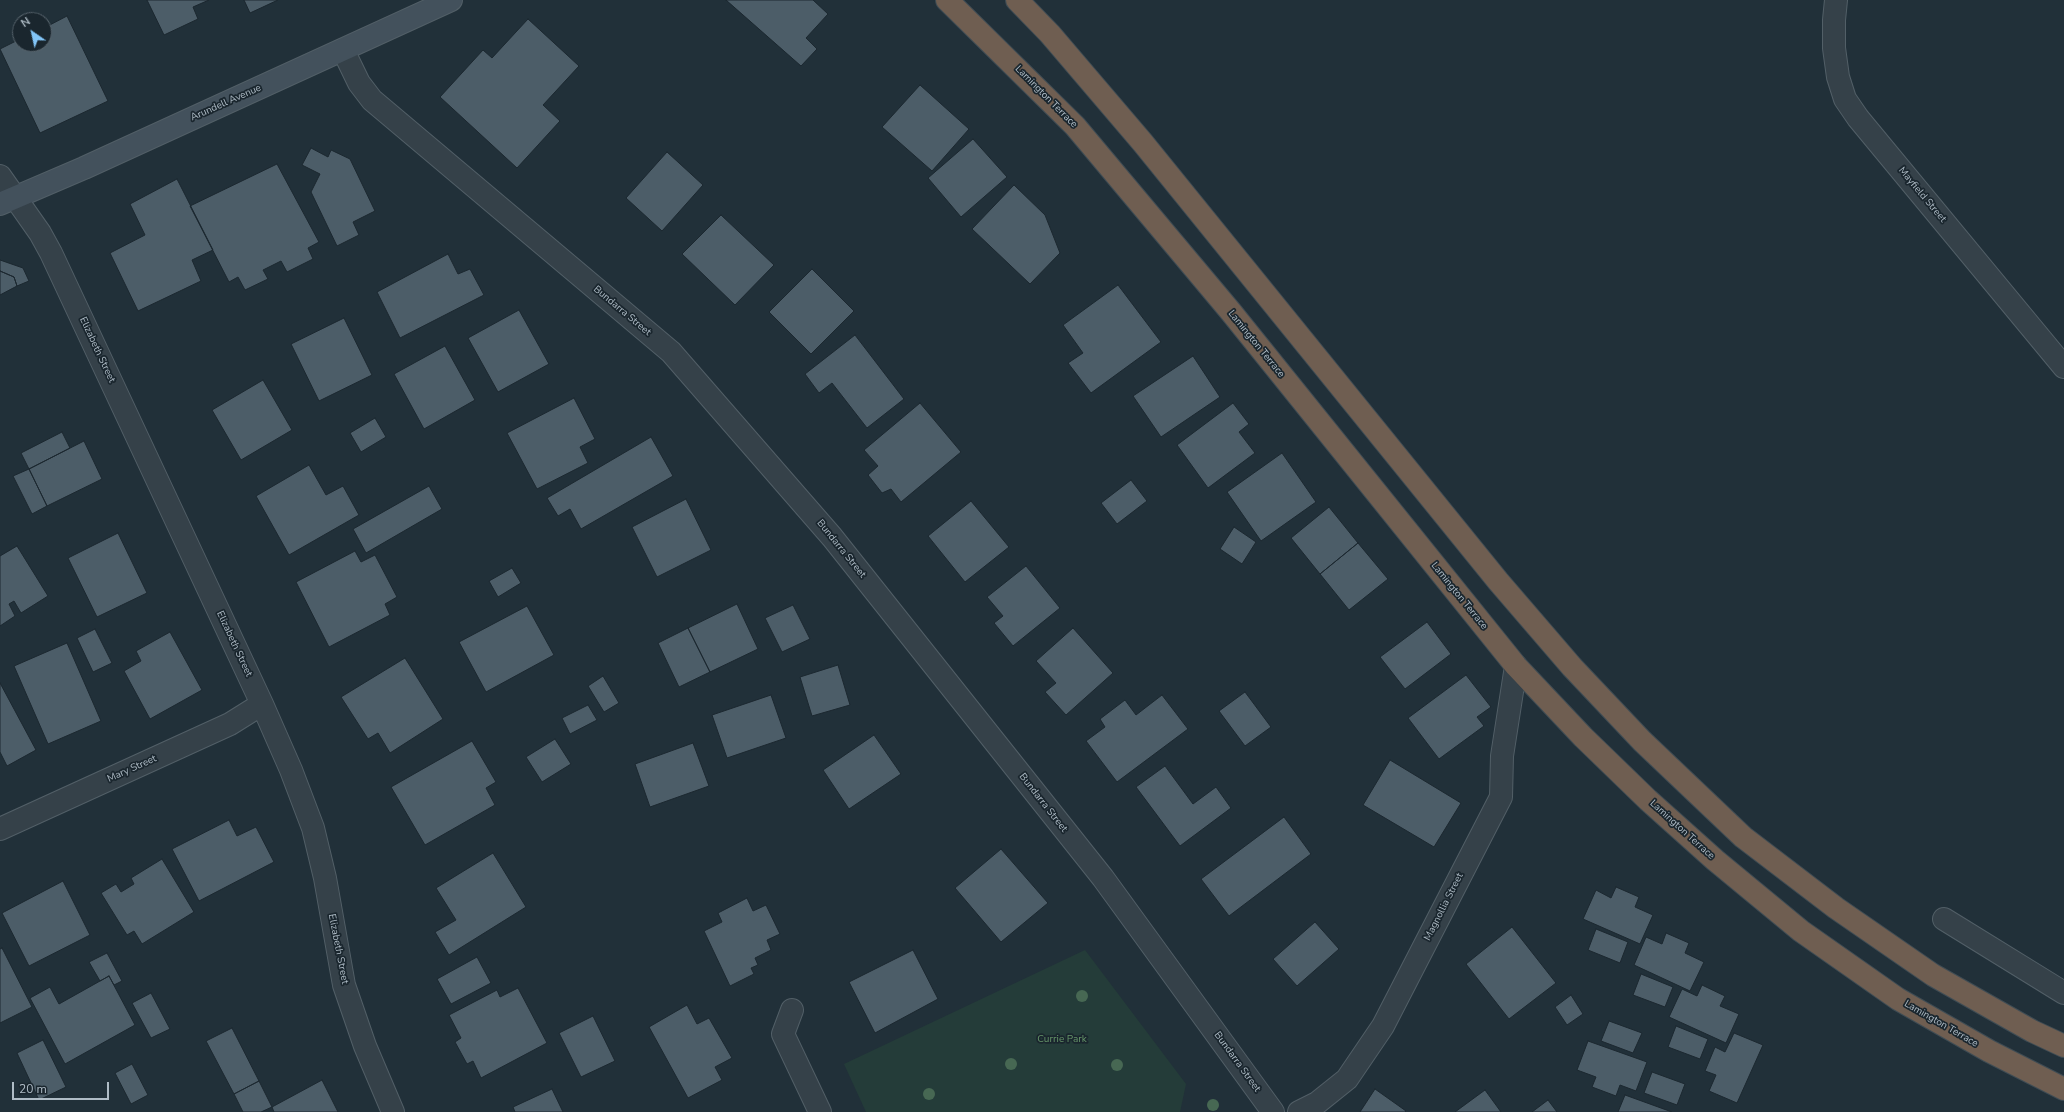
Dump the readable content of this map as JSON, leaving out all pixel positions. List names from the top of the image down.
{
  "streets": {
    "highway": ["Lamington Terrace"],
    "main road": ["Arundell Avenue"],
    "street": [
      "Mayfield Street",
      "Bundarra Street",
      "Elizabeth Street",
      "Mary Street",
      "Magnollia Street"
    ]
  },
  "crossings": [
    ["Lamington Terrace", "Magnollia Street"],
    ["Arundell Avenue", "Bundarra Street"],
    ["Arundell Avenue", "Elizabeth Street"],
    ["Elizabeth Street", "Mary Street"]
  ],
  "parks": ["Currie Park"],
  "scale_bar": "20 m",
  "north": "top left"
}
